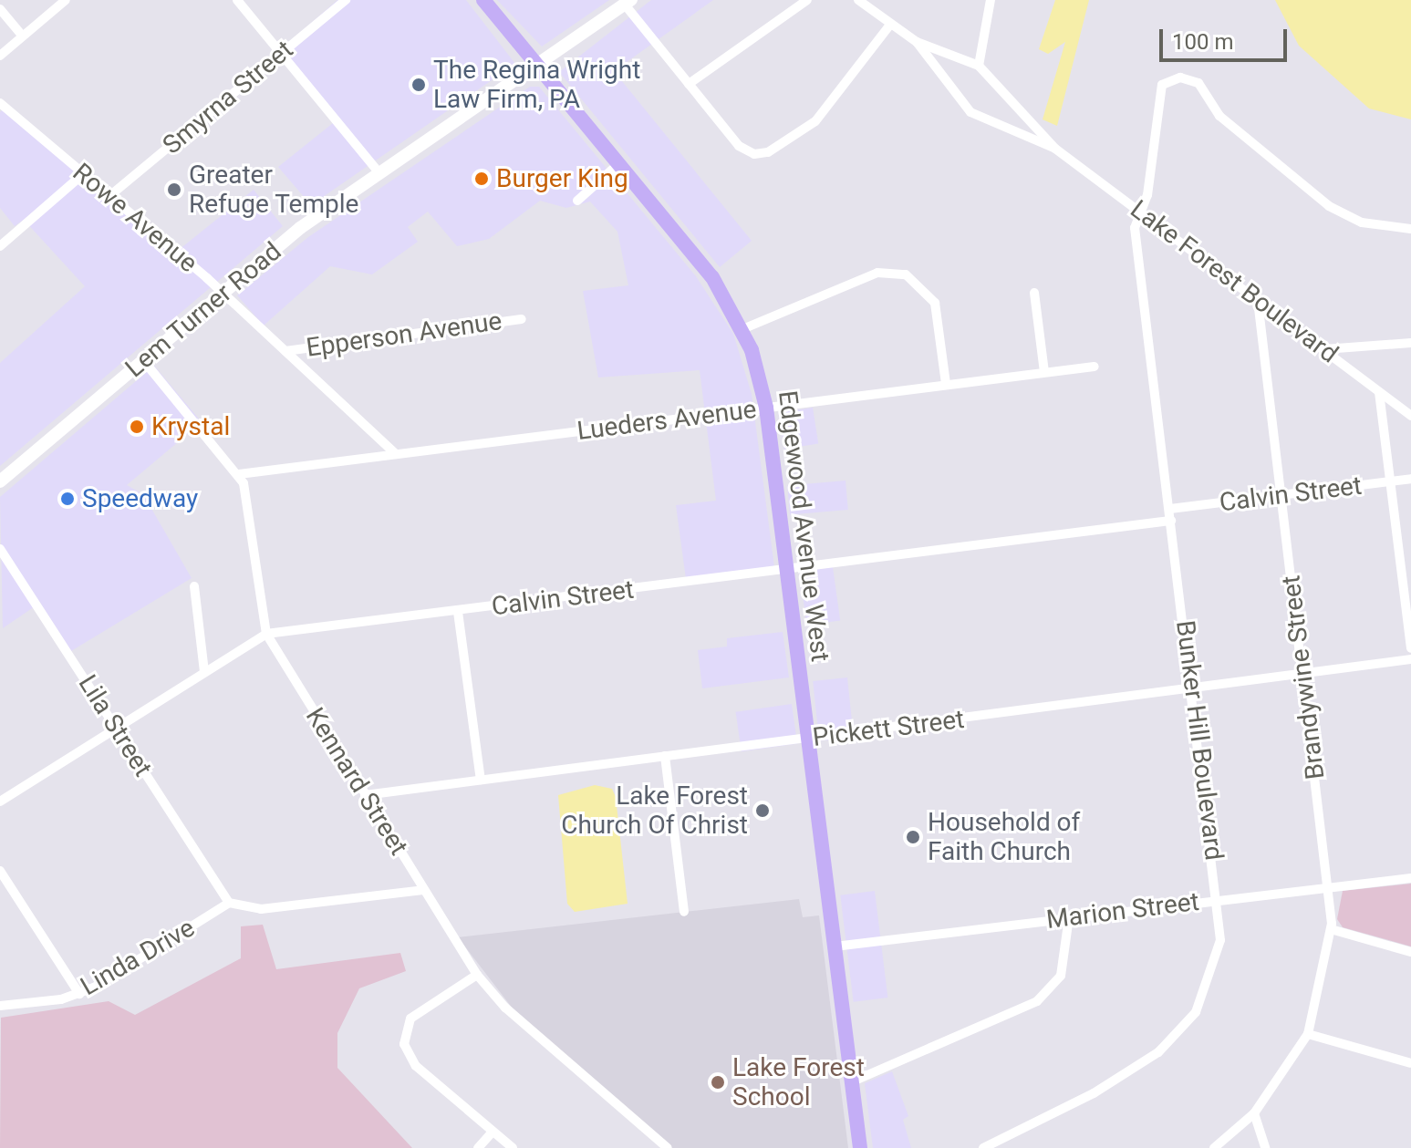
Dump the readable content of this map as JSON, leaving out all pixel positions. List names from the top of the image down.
{
  "streets": {
    "main road": ["Lem Turner Road", "Edgewood Avenue West"],
    "street": [
      "Smyrna Street",
      "Rowe Avenue",
      "Lake Forest Boulevard",
      "Epperson Avenue",
      "Lueders Avenue",
      "Calvin Street",
      "Brandywine Street",
      "Lila Street",
      "Pickett Street",
      "Bunker Hill Boulevard",
      "Kennard Street",
      "Marion Street",
      "Linda Drive"
    ]
  },
  "crossings": [
    ["Smyrna Street", "Rowe Avenue"],
    ["Rowe Avenue", "Lem Turner Road"],
    ["Rowe Avenue", "Epperson Avenue"],
    ["Rowe Avenue", "Lueders Avenue"],
    ["Lake Forest Boulevard", "Brandywine Street"],
    ["Lake Forest Boulevard", "Bunker Hill Boulevard"],
    ["Lem Turner Road", "Edgewood Avenue West"],
    ["Lueders Avenue", "Edgewood Avenue West"],
    ["Lueders Avenue", "Kennard Street"],
    ["Calvin Street", "Edgewood Avenue West"],
    ["Calvin Street", "Brandywine Street"],
    ["Calvin Street", "Lila Street"],
    ["Calvin Street", "Bunker Hill Boulevard"],
    ["Calvin Street", "Kennard Street"],
    ["Edgewood Avenue West", "Pickett Street"],
    ["Edgewood Avenue West", "Marion Street"],
    ["Brandywine Street", "Pickett Street"],
    ["Brandywine Street", "Marion Street"],
    ["Lila Street", "Linda Drive"],
    ["Pickett Street", "Bunker Hill Boulevard"],
    ["Pickett Street", "Kennard Street"],
    ["Bunker Hill Boulevard", "Marion Street"],
    ["Kennard Street", "Linda Drive"]
  ],
  "places": [
    "The Regina Wright Law Firm, PA",
    "Burger King",
    "Greater Refuge Temple",
    "Krystal",
    "Speedway",
    "Lake Forest Church Of Christ",
    "Household of Faith Church",
    "Lake Forest School"
  ],
  "scale_bar": "100 m"
}
